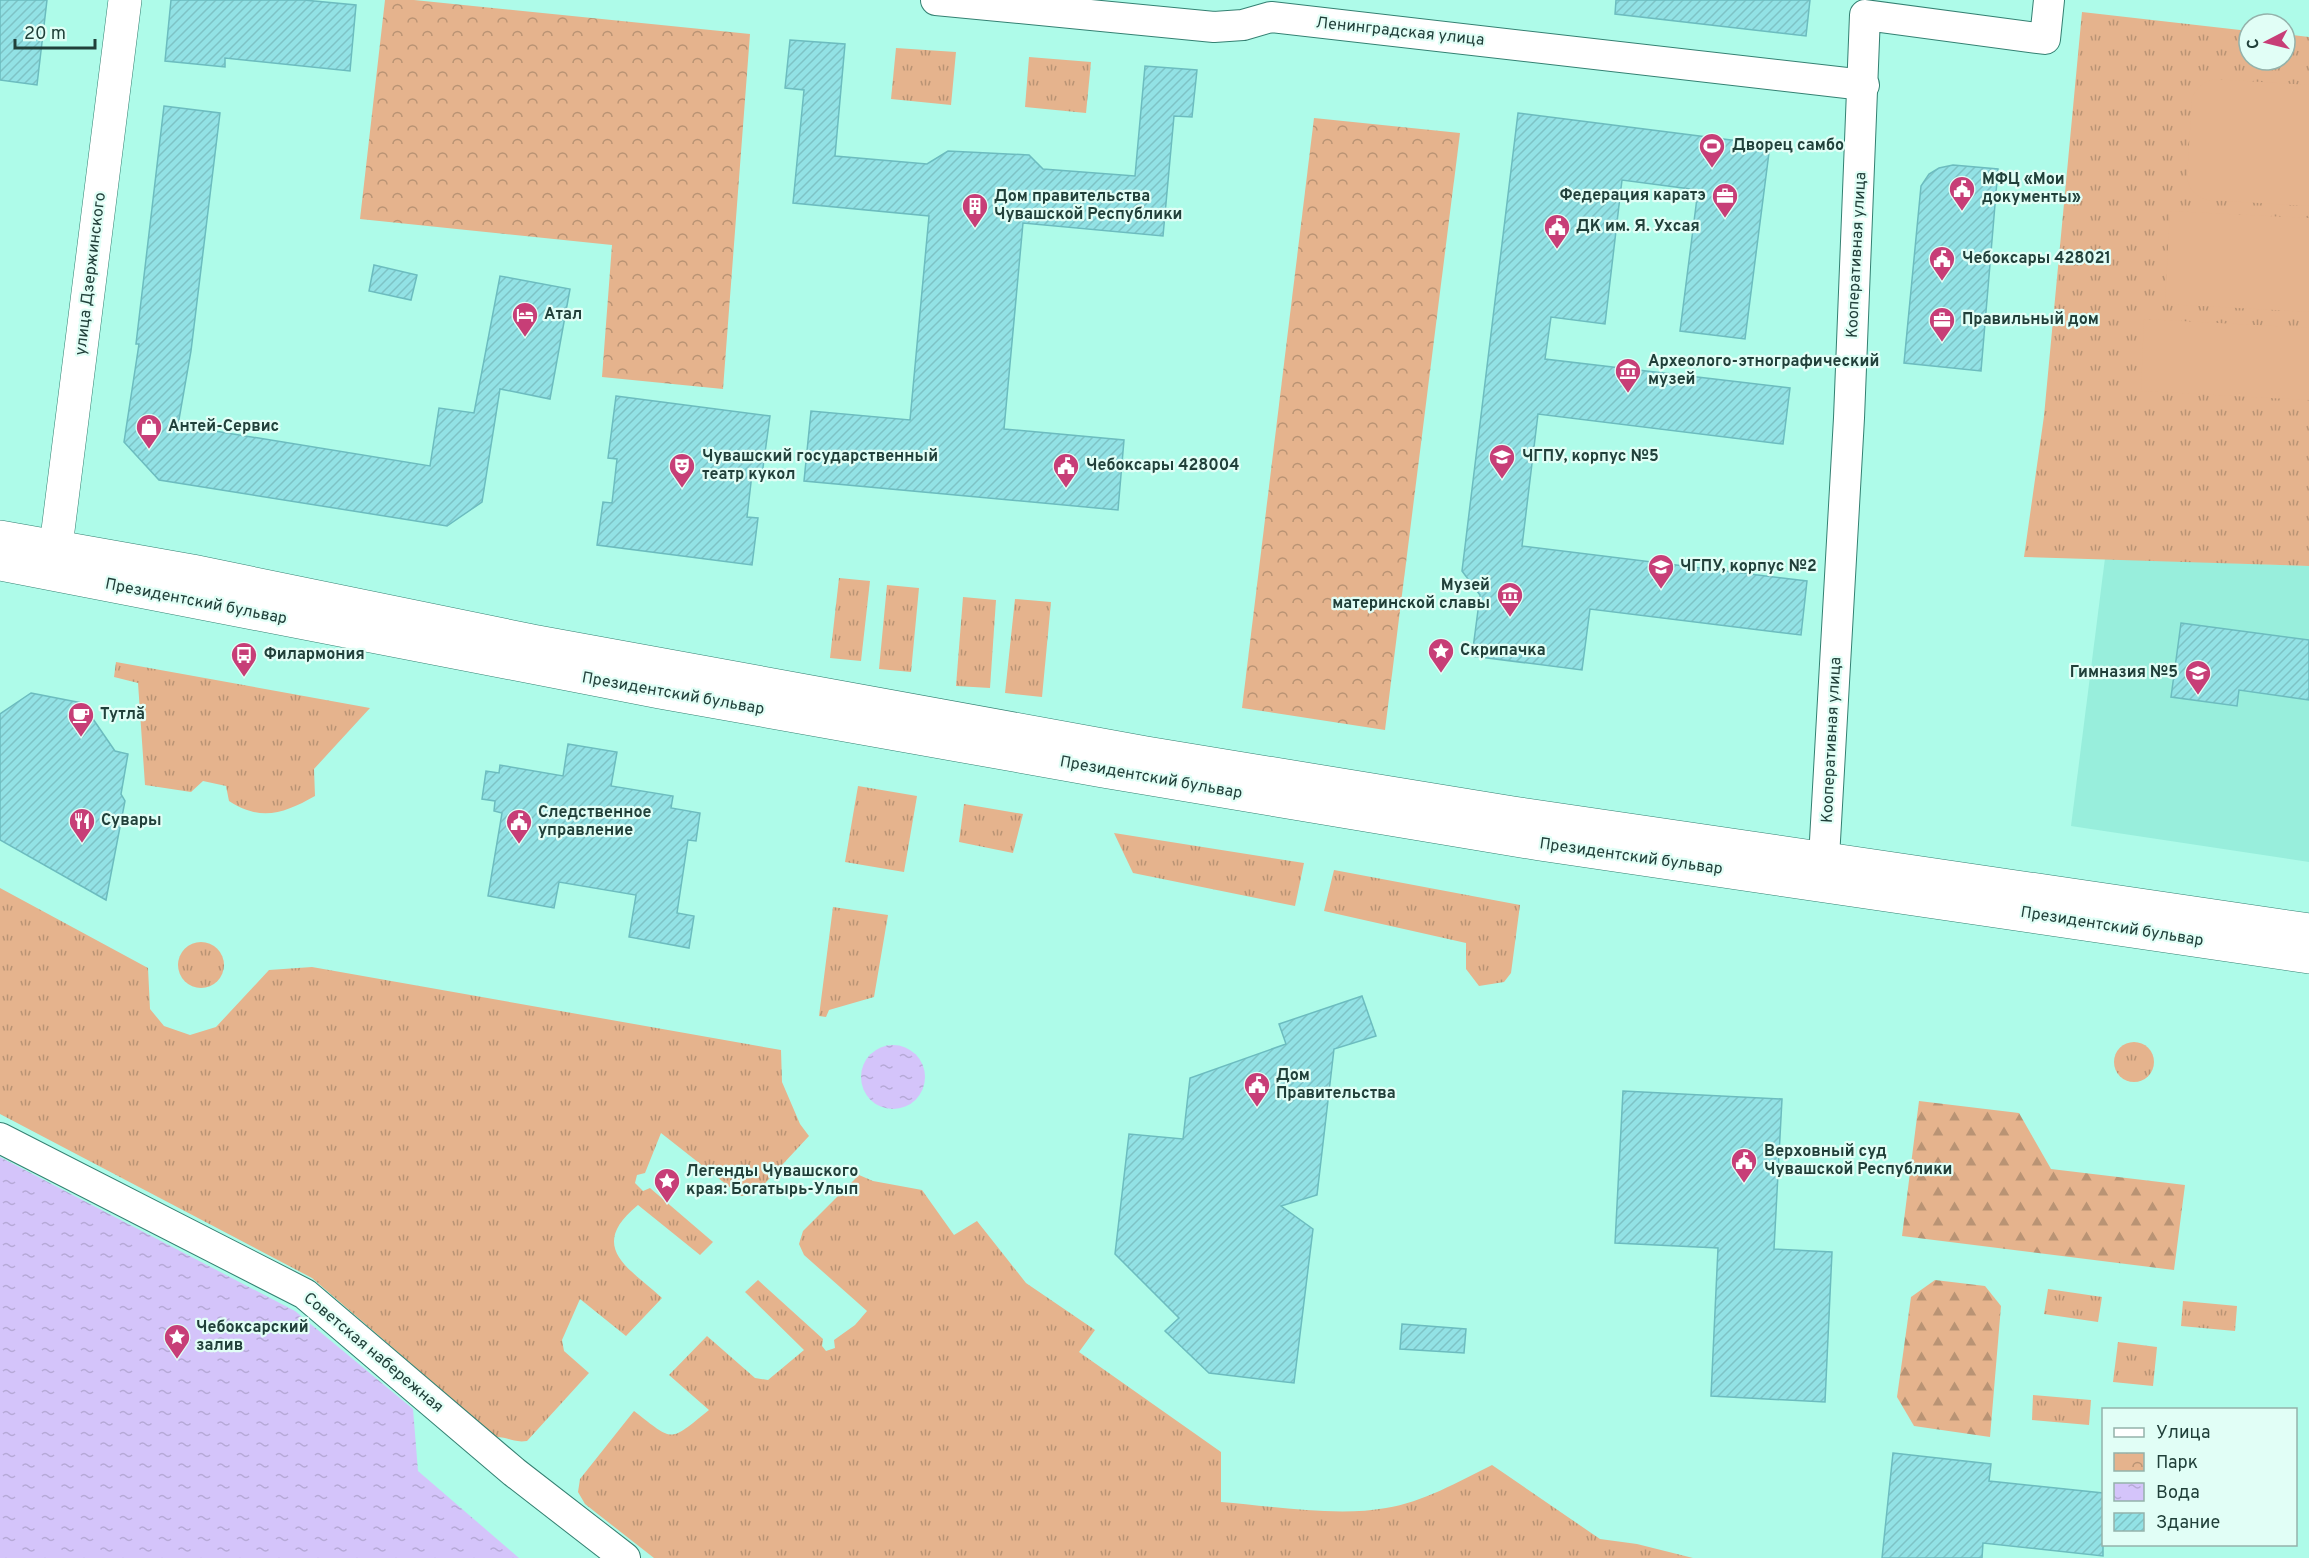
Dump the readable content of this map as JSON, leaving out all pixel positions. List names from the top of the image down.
{
  "streets": {
    "main road": ["улица Дзержинского", "Президентский бульвар"],
    "street": ["Ленинградская улица", "Кооперативная улица", "Советская набережная"]
  },
  "crossings": [
    ["Ленинградская улица", "Кооперативная улица"],
    ["Кооперативная улица", "Президентский бульвар"],
    ["улица Дзержинского", "Президентский бульвар"]
  ],
  "places": {
    "sports": ["Дворец самбо"],
    "public building": [
      "МФЦ «Мои документы»",
      "ДК им. Я. Ухсая",
      "Чебоксары 428021",
      "Чебоксары 428004",
      "Следственное управление",
      "Дом Правительства",
      "Верховный суд Чувашской Республики"
    ],
    "office": ["Федерация каратэ", "Правильный дом"],
    "building": ["Дом правительства Чувашской Республики"],
    "hotel": ["Атал"],
    "museum": ["Археолого-этнографический музей", "Музей материнской славы"],
    "shop": ["Антей-Сервис"],
    "school or university": ["ЧГПУ, корпус №5", "ЧГПУ, корпус №2", "Гимназия №5"],
    "theatre": ["Чувашский государственный театр кукол"],
    "place": ["Скрипачка", "Легенды Чувашского края: Богатырь-Улып", "Чебоксарский залив"],
    "bus stop": ["Филармония"],
    "cafe": ["Тутлӑ"],
    "restaurant": ["Сувары"]
  },
  "legend": [
    "Улица",
    "Парк",
    "Вода",
    "Здание"
  ],
  "scale_bar": "20 m",
  "north": "left"
}
